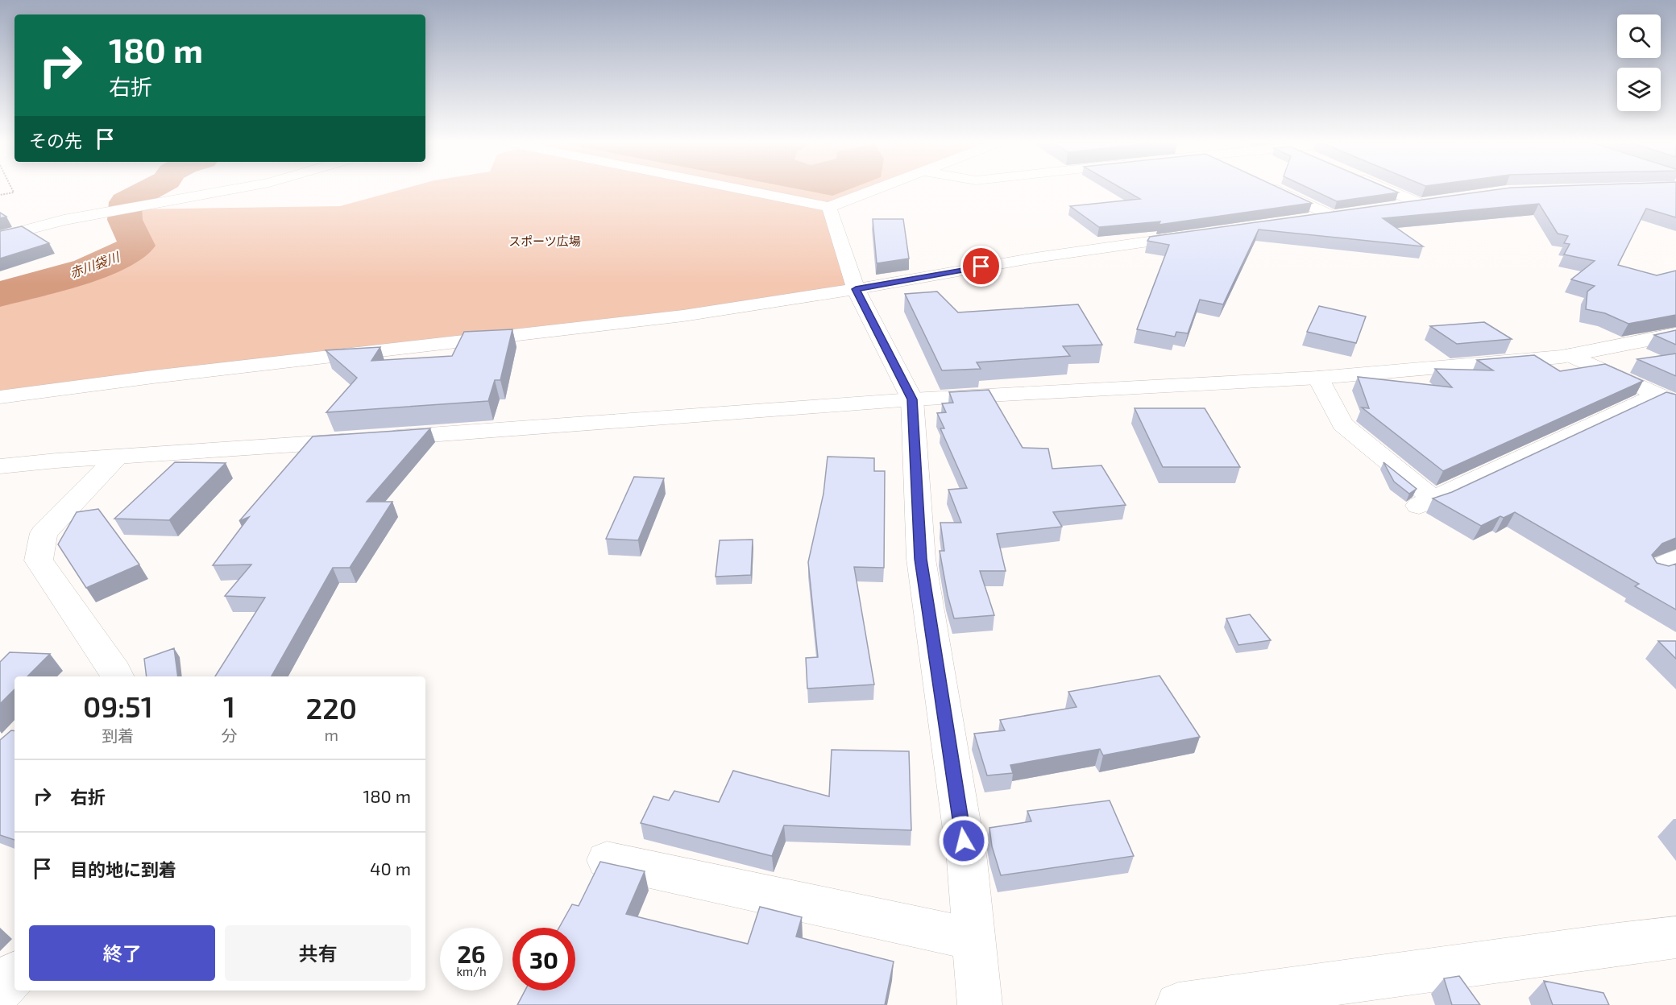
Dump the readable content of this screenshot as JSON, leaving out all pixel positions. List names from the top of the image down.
{
  "water": ["赤川袋川"],
  "parks": ["スポーツ広場"],
  "page": {
    "turn": ["180 m", "右折"],
    "then": "その先",
    "eta": [
      "09:51",
      "到着",
      "1",
      "分",
      "220",
      "m"
    ],
    "list": [
      {
        "name": "右折",
        "value": "180 m"
      },
      {
        "name": "目的地に到着",
        "value": "40 m"
      }
    ],
    "buttons": ["終了", "共有"],
    "speed": "26 km/h",
    "limit": "30"
  }
}
